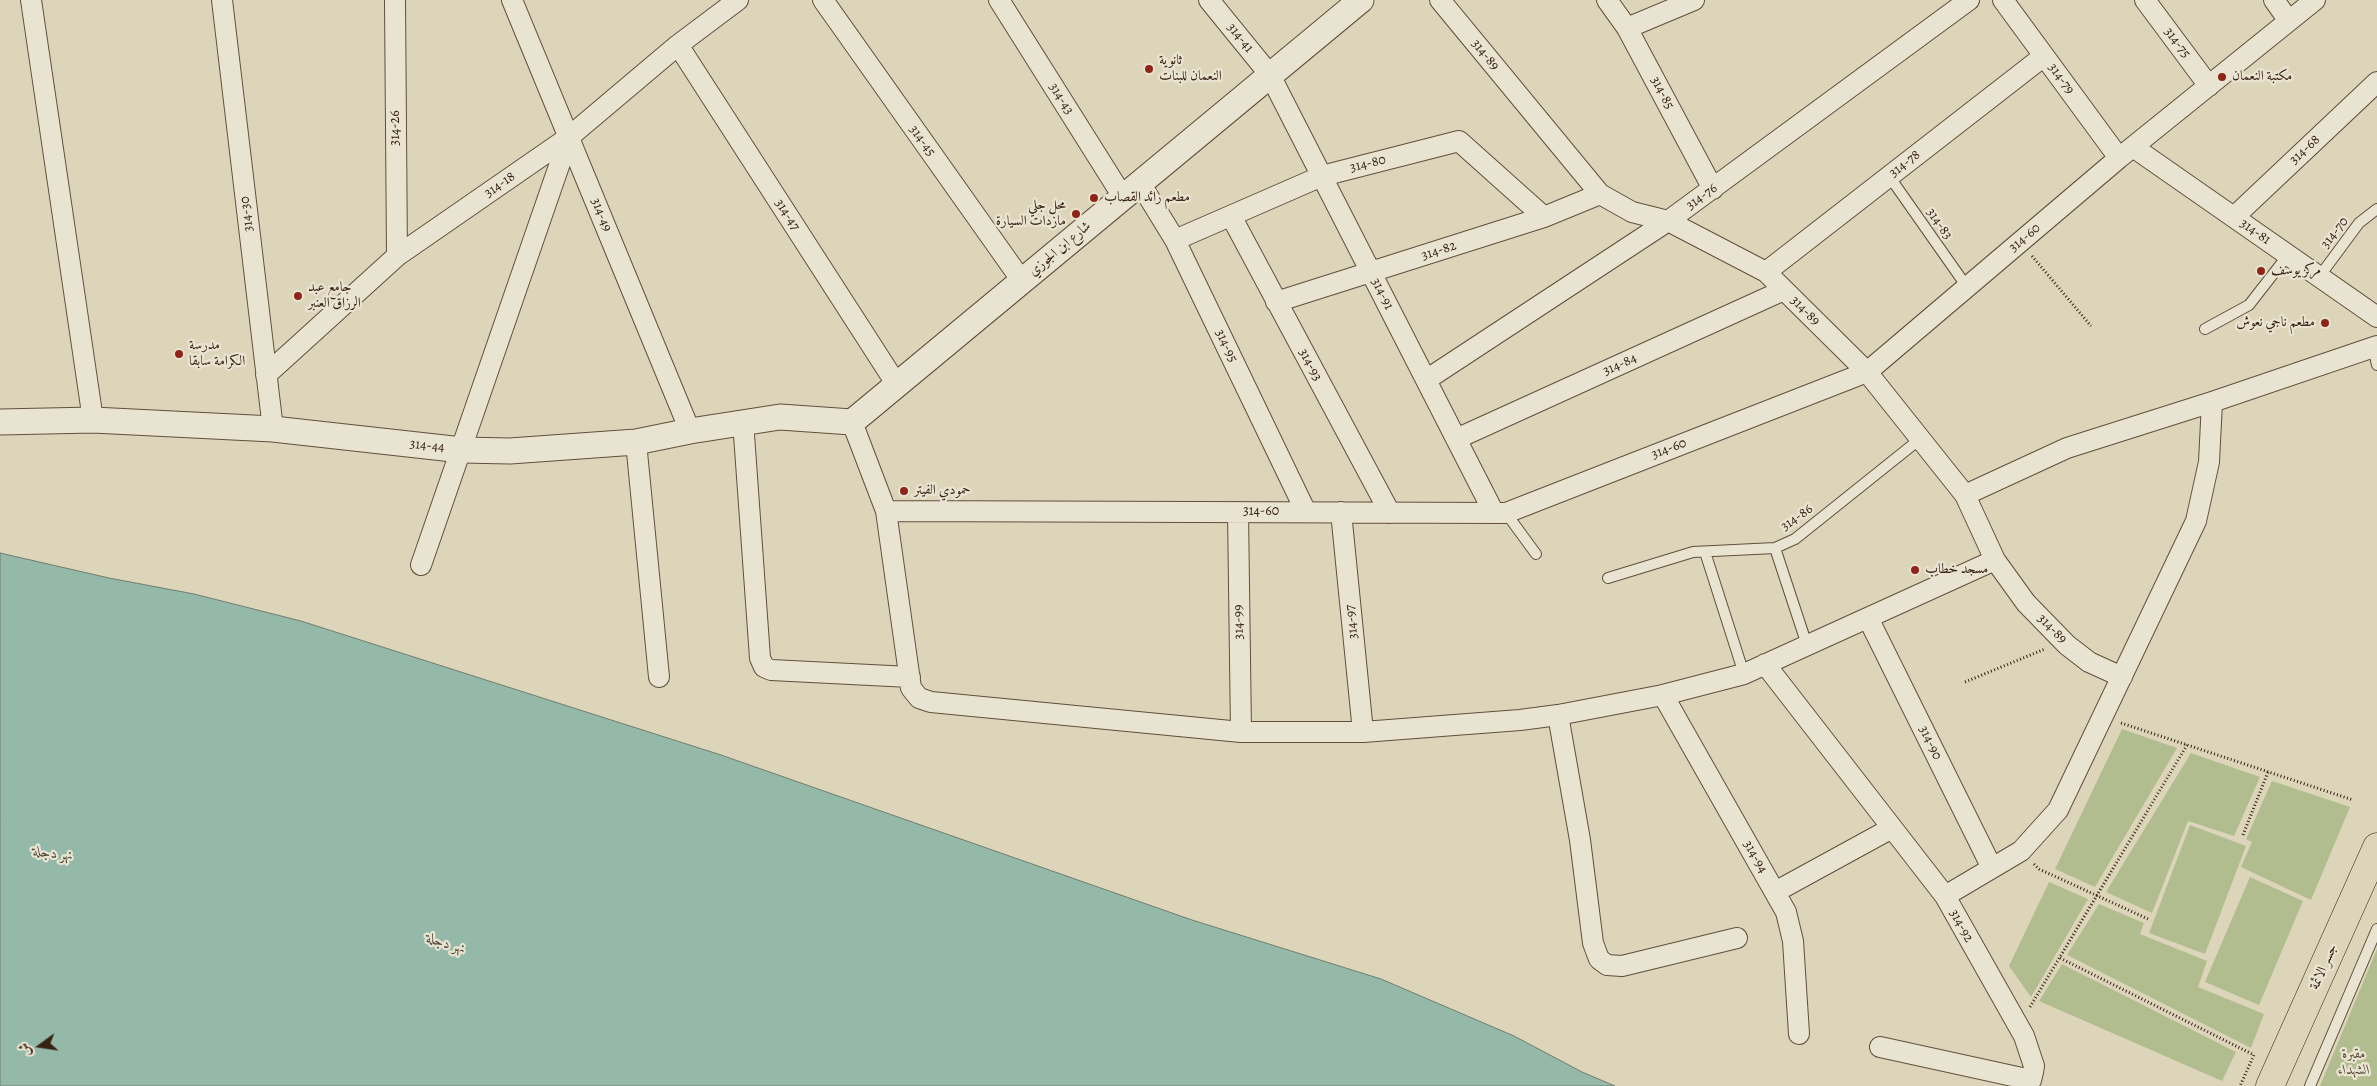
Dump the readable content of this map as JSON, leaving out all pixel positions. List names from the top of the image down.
{
  "streets": {
    "main road": ["جسر الائمة"],
    "street": [
      "314-41",
      "314-75",
      "314-89",
      "314-79",
      "314-85",
      "314-43",
      "314-26",
      "314-45",
      "314-68",
      "314-80",
      "314-78",
      "314-18",
      "314-76",
      "314-30",
      "314-49",
      "314-47",
      "314-81",
      "314-60",
      "شارع ابن الجوزي",
      "314-82",
      "314-91",
      "314-95",
      "314-93",
      "314-84",
      "314-44",
      "314-99",
      "314-97",
      "314-90",
      "314-94",
      "314-92"
    ],
    "lane": ["314-83", "314-70", "314-86"]
  },
  "crossings": [
    ["314-41", "شارع ابن الجوزي"],
    ["314-41", "314-91"],
    ["314-75", "314-60"],
    ["314-89", "314-78"],
    ["314-89", "314-76"],
    ["314-89", "314-60"],
    ["314-89", "314-82"],
    ["314-89", "314-84"],
    ["314-89", "314-86"],
    ["314-79", "314-78"],
    ["314-79", "314-81"],
    ["314-79", "314-60"],
    ["314-85", "314-76"],
    ["314-43", "شارع ابن الجوزي"],
    ["314-43", "314-95"],
    ["314-26", "314-18"],
    ["314-45", "شارع ابن الجوزي"],
    ["314-68", "314-81"],
    ["314-80", "314-82"],
    ["314-80", "314-91"],
    ["314-80", "314-95"],
    ["314-80", "314-93"],
    ["314-78", "314-83"],
    ["314-18", "314-30"],
    ["314-18", "314-49"],
    ["314-18", "314-47"],
    ["314-76", "314-91"],
    ["314-30", "314-44"],
    ["314-49", "314-44"],
    ["314-47", "شارع ابن الجوزي"],
    ["314-83", "314-60"],
    ["314-81", "314-70"],
    ["314-81", "314-60"],
    ["314-60", "314-91"],
    ["314-60", "314-95"],
    ["314-60", "314-93"],
    ["314-60", "314-99"],
    ["314-60", "314-97"],
    ["شارع ابن الجوزي", "314-91"],
    ["شارع ابن الجوزي", "314-95"],
    ["شارع ابن الجوزي", "314-44"],
    ["314-82", "314-91"],
    ["314-82", "314-93"],
    ["314-91", "314-84"]
  ],
  "water": ["نهر دجلة"],
  "parks": ["مقبرة الشهداء"],
  "places": [
    "ثانوية النعمان للبنات",
    "مكتبة النعمان",
    "مطعم رائد القصاب",
    "محل جلي مازدات السيارة",
    "مركز يوسف",
    "جامع عبد الرزاق العنبر",
    "مطعم ناجي نعوش",
    "مدرسة الكرامة سابقا",
    "حمودي الفيتر",
    "مسجد خطاب"
  ],
  "north": "left"
}
